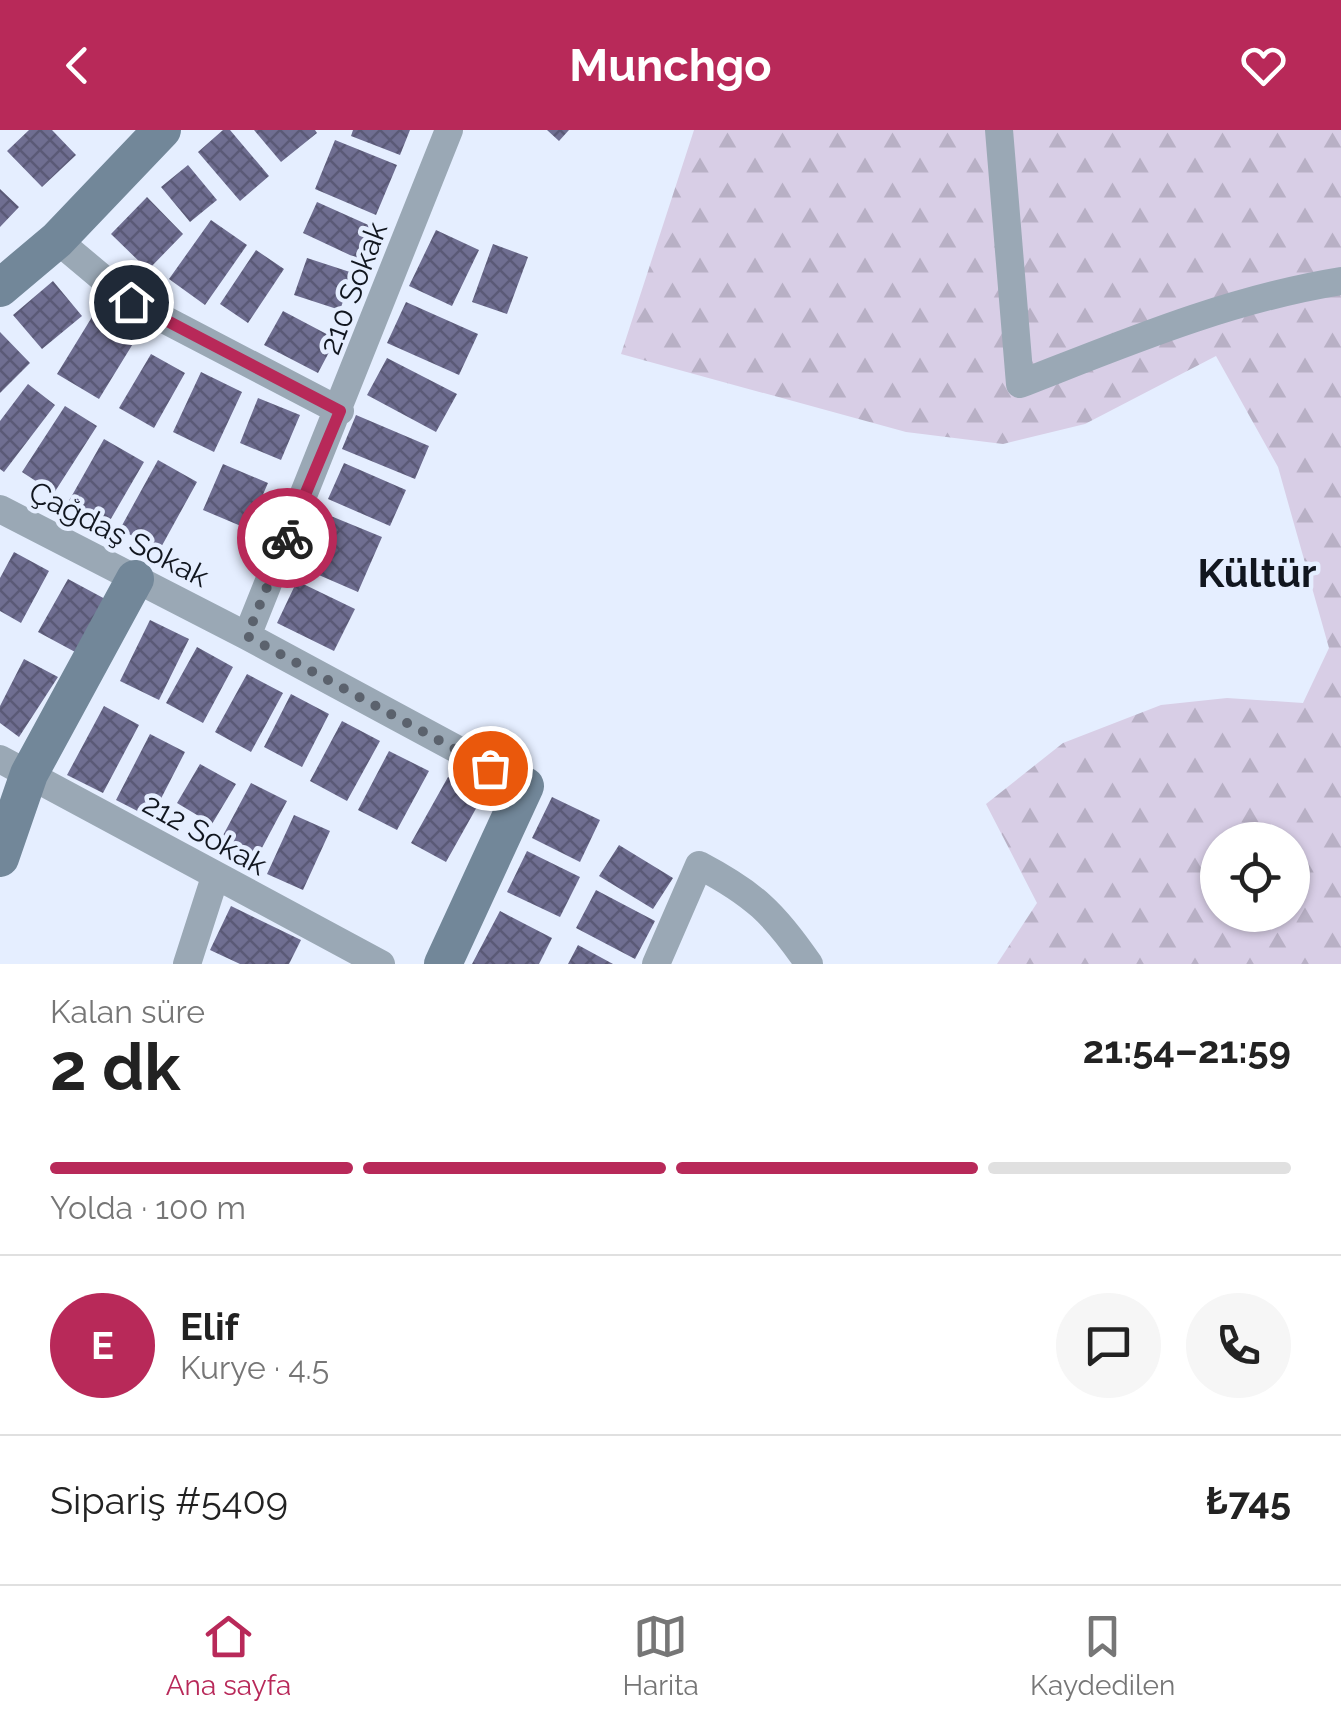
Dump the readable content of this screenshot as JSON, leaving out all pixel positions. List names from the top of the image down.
{
  "streets": {
    "street": ["210 Sokak", "Çağdaş Sokak", "212 Sokak"]
  },
  "crossings": [
    ["210 Sokak", "Çağdaş Sokak"]
  ],
  "districts": ["Kültür"],
  "page": {
    "header": "Munchgo",
    "heading": ["2 dk", "Kalan süre", "21:54–21:59"],
    "panel": [
      "Elif",
      "Kurye · 4.5",
      "Sipariş #5409",
      "₺745"
    ],
    "bar": "Yolda · 100 m",
    "round": "E",
    "tabs": ["Ana sayfa", "Harita", "Kaydedilen"]
  }
}
